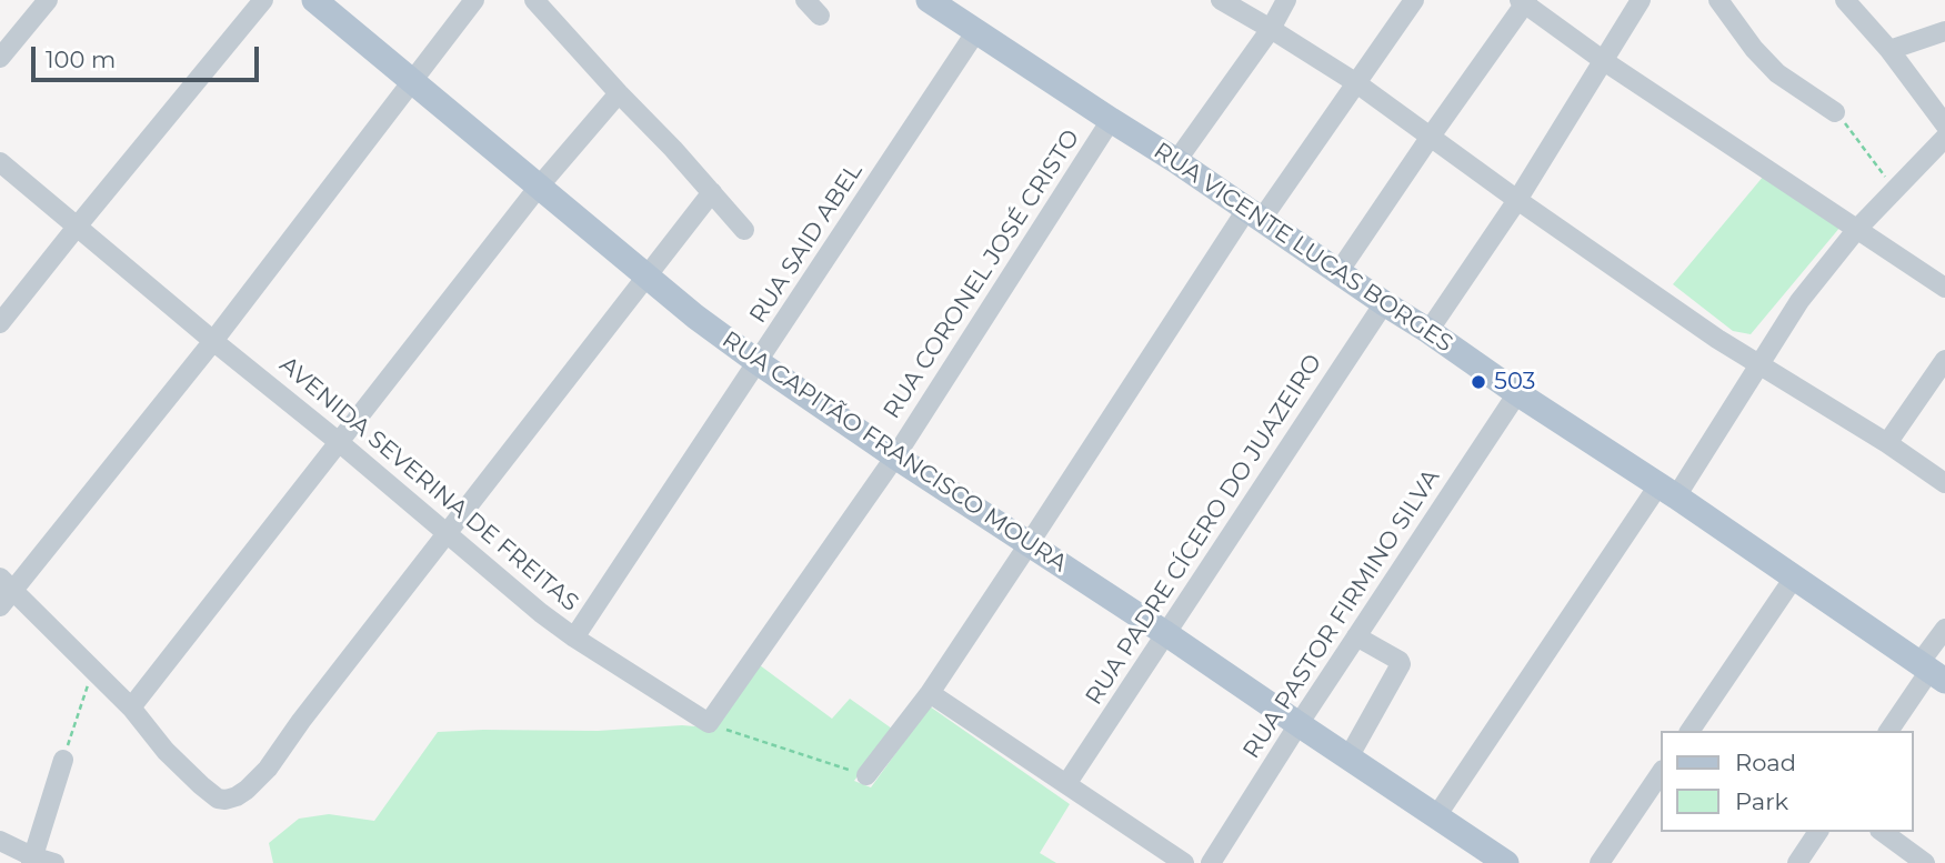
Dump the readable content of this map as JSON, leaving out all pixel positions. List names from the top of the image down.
{
  "streets": {
    "main road": ["RUA VICENTE LUCAS BORGES", "RUA CAPITÃO FRANCISCO MOURA"],
    "street": [
      "RUA SAID ABEL",
      "RUA CORONEL JOSÉ CRISTO",
      "AVENIDA SEVERINA DE FREITAS",
      "RUA PADRE CÍCERO DO JUAZEIRO",
      "RUA PASTOR FIRMINO SILVA"
    ]
  },
  "crossings": [
    ["RUA SAID ABEL", "RUA VICENTE LUCAS BORGES"],
    ["RUA SAID ABEL", "RUA CAPITÃO FRANCISCO MOURA"],
    ["RUA SAID ABEL", "AVENIDA SEVERINA DE FREITAS"],
    ["RUA VICENTE LUCAS BORGES", "RUA CORONEL JOSÉ CRISTO"],
    ["RUA VICENTE LUCAS BORGES", "RUA PADRE CÍCERO DO JUAZEIRO"],
    ["RUA VICENTE LUCAS BORGES", "RUA PASTOR FIRMINO SILVA"],
    ["RUA CORONEL JOSÉ CRISTO", "RUA CAPITÃO FRANCISCO MOURA"],
    ["RUA CORONEL JOSÉ CRISTO", "AVENIDA SEVERINA DE FREITAS"],
    ["RUA CAPITÃO FRANCISCO MOURA", "RUA PADRE CÍCERO DO JUAZEIRO"],
    ["RUA CAPITÃO FRANCISCO MOURA", "RUA PASTOR FIRMINO SILVA"]
  ],
  "places": ["503"],
  "legend": ["Road", "Park"],
  "scale_bar": "100 m"
}
